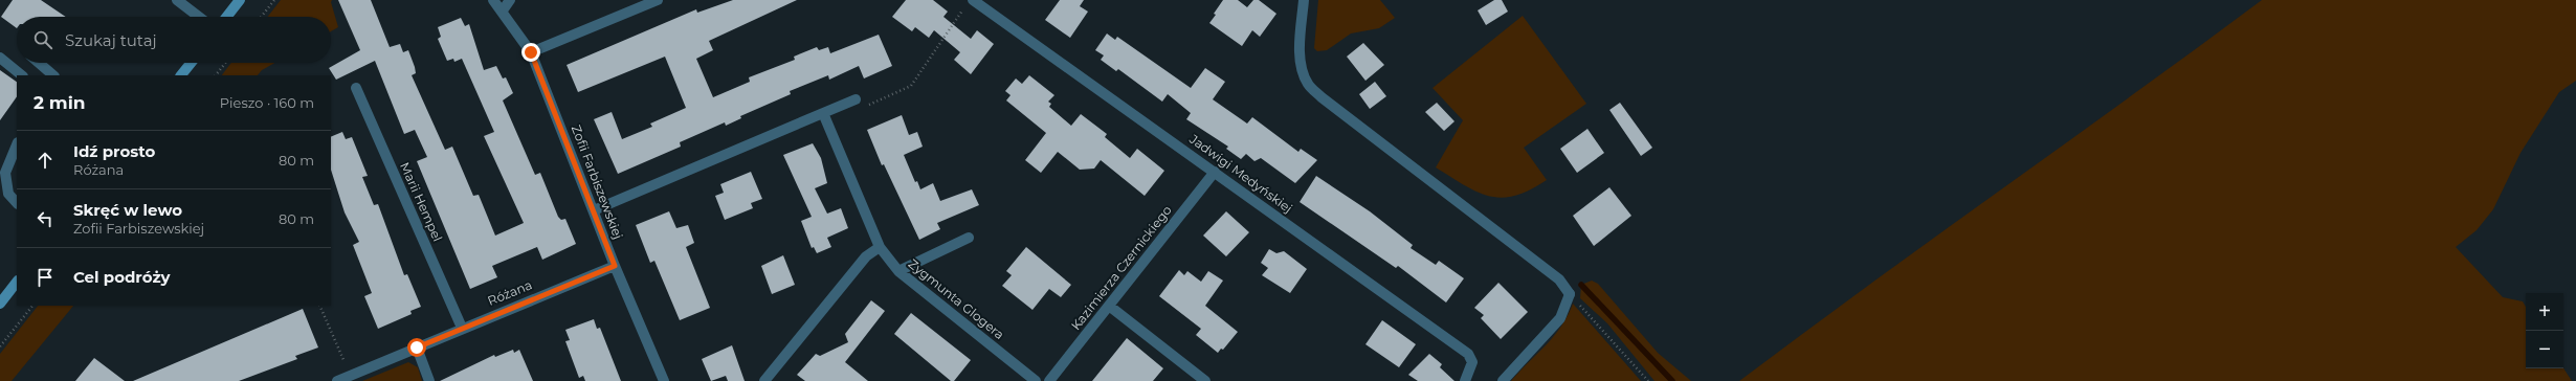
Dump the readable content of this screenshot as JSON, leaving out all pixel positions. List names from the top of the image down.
{
  "streets": {
    "street": [
      "Jadwigi Medyńskiej",
      "Zofii Farbiszewskiej",
      "Marii Hempel",
      "Kazimierza Czernickiego",
      "Różana",
      "Zygmunta Glogera"
    ]
  },
  "crossings": [
    ["Jadwigi Medyńskiej", "Kazimierza Czernickiego"],
    ["Zofii Farbiszewskiej", "Różana"],
    ["Marii Hempel", "Różana"]
  ],
  "page": {
    "search": "Szukaj tutaj",
    "heading": ["2 min", "Pieszo · 160 m"],
    "list": [
      ["Idź prosto", "Różana", "80 m"],
      ["Skręć w lewo", "Zofii Farbiszewskiej", "80 m"],
      "Cel podróży"
    ],
    "map_buttons": ["+", "−"]
  }
}
